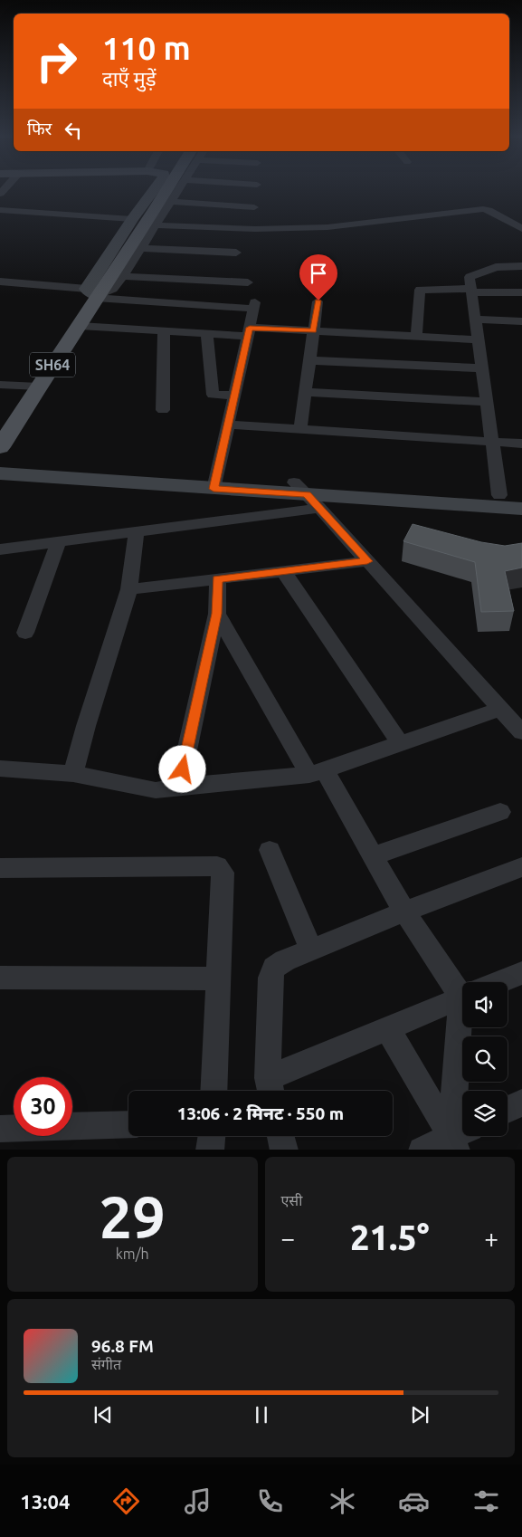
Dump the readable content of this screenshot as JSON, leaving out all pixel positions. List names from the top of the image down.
{
  "streets": {
    "main road": ["SH64"]
  },
  "page": {
    "turn": ["110 m", "दाएँ मुड़ें"],
    "then": "फिर",
    "limit": "30",
    "trip": "13:06 · 2 मिनट · 550 m",
    "tile": [
      ["29", "km/h"],
      "एसी"
    ],
    "heat": ["−", "21.5°", "+"],
    "song": ["96.8 FM", "संगीत"],
    "tabs": "13:04"
  }
}
